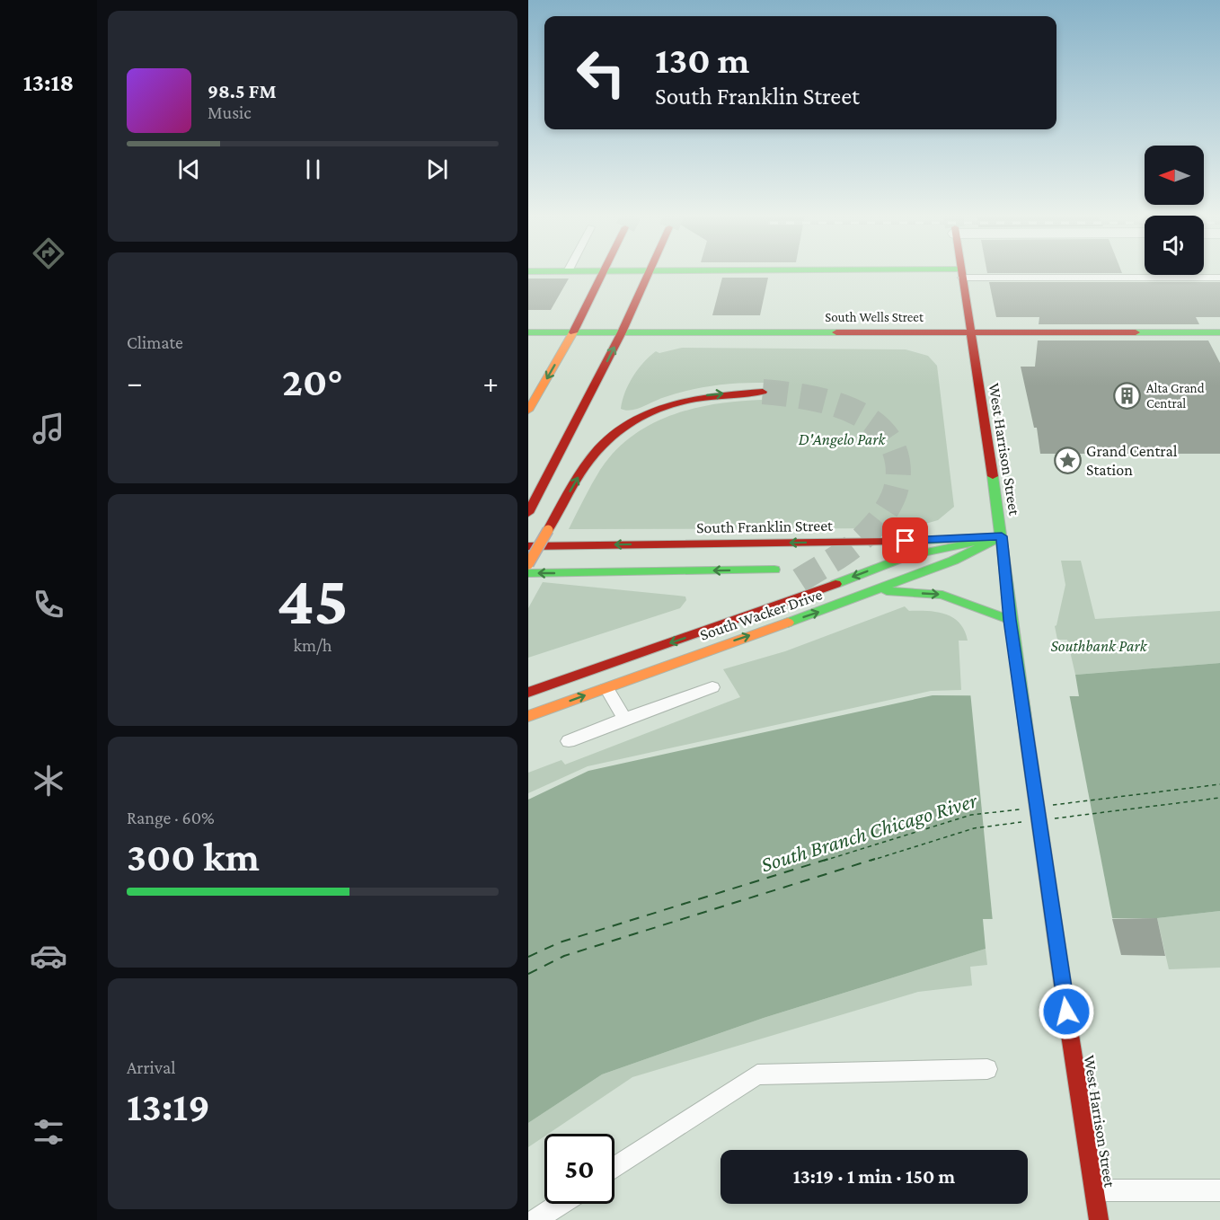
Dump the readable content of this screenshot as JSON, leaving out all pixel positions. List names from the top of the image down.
{
  "streets": {
    "main road": [
      "South Wells Street",
      "West Harrison Street",
      "South Franklin Street",
      "South Wacker Drive"
    ]
  },
  "crossings": [
    ["South Wells Street", "West Harrison Street"],
    ["West Harrison Street", "South Franklin Street"],
    ["West Harrison Street", "South Wacker Drive"],
    ["South Franklin Street", "South Wacker Drive"]
  ],
  "water": ["South Branch Chicago River"],
  "parks": ["D'Angelo Park", "Southbank Park"],
  "places": {
    "building": ["Alta Grand Central"],
    "place": ["Grand Central Station"]
  },
  "north": "left",
  "page": {
    "tabs": "13:18",
    "turn": ["130 m", "South Franklin Street"],
    "song": ["98.5 FM", "Music"],
    "tile": [
      "Climate",
      ["45", "km/h"],
      ["Range · 60%", "300 km"],
      ["Arrival", "13:19"]
    ],
    "heat": ["−", "20°", "+"],
    "limit": "50",
    "trip": "13:19 · 1 min · 150 m"
  }
}
